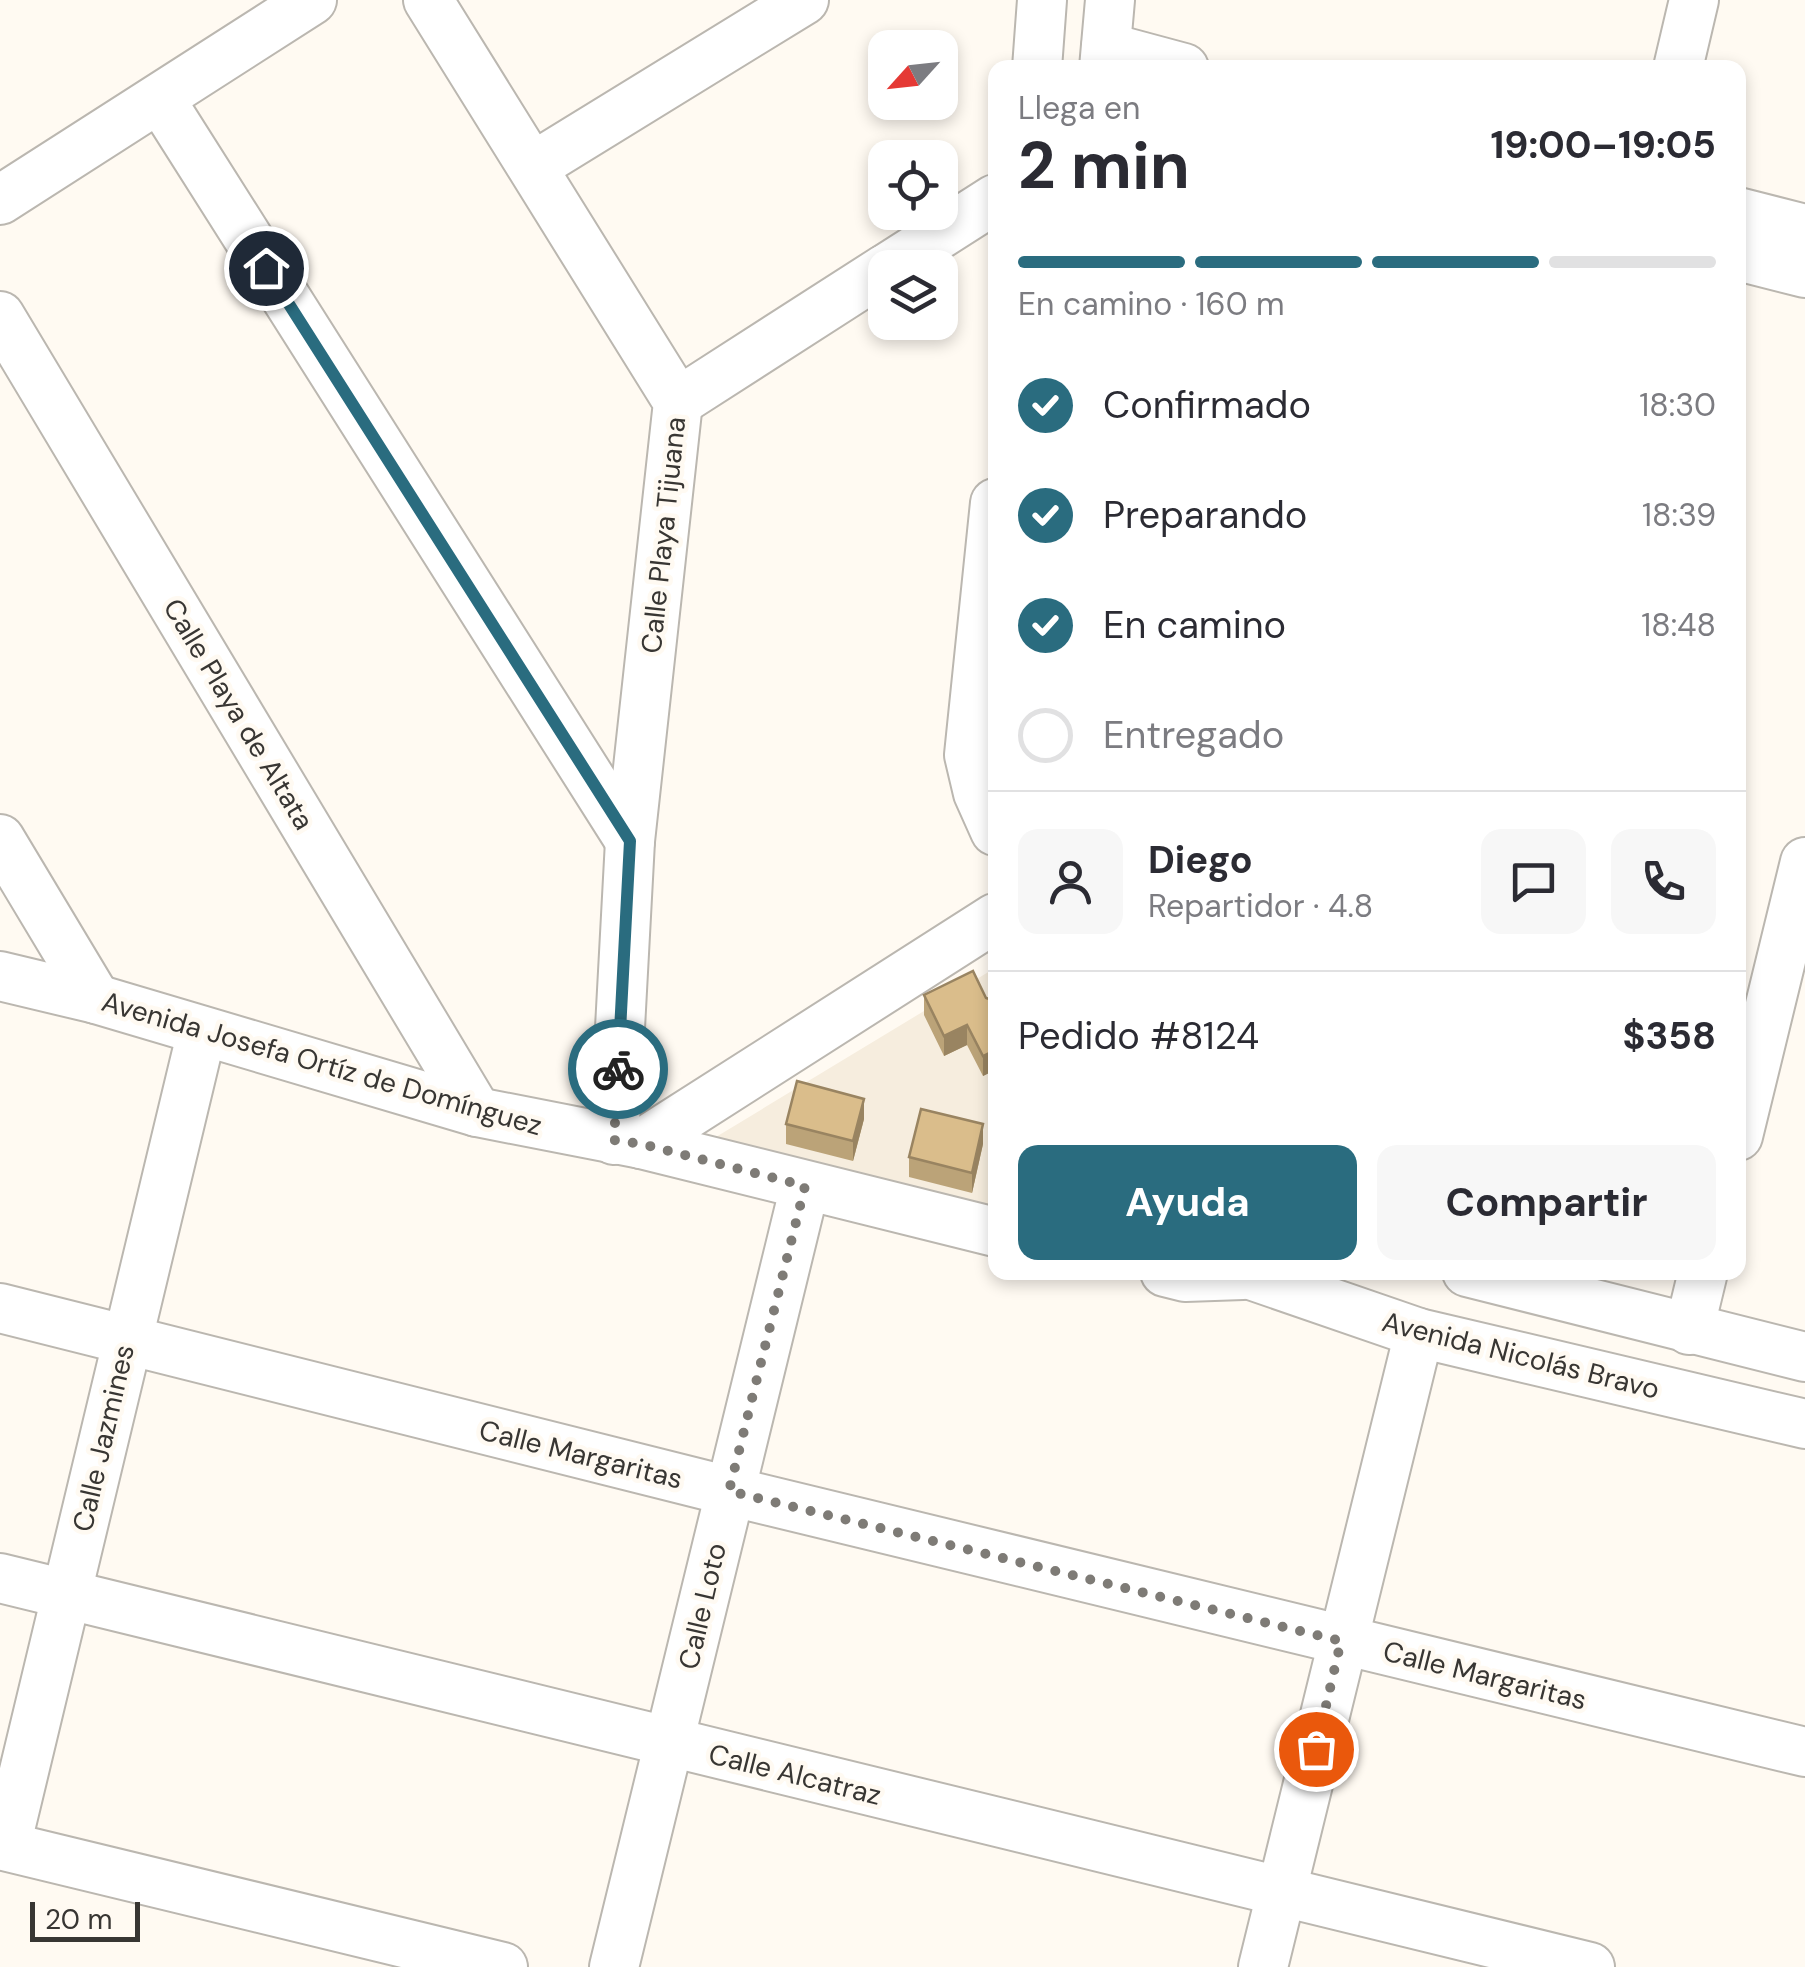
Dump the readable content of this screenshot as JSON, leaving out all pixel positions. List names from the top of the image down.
{
  "streets": {
    "street": [
      "Calle Playa Tijuana",
      "Calle Playa de Altata",
      "Avenida Josefa Ortíz de Domínguez",
      "Avenida Nicolás Bravo",
      "Calle Jazmines",
      "Calle Margaritas",
      "Calle Loto",
      "Calle Alcatraz"
    ]
  },
  "crossings": [
    ["Calle Playa Tijuana", "Avenida Josefa Ortíz de Domínguez"],
    ["Calle Playa de Altata", "Avenida Josefa Ortíz de Domínguez"],
    ["Avenida Josefa Ortíz de Domínguez", "Calle Jazmines"],
    ["Avenida Josefa Ortíz de Domínguez", "Calle Loto"],
    ["Calle Jazmines", "Calle Margaritas"],
    ["Calle Jazmines", "Calle Alcatraz"],
    ["Calle Margaritas", "Calle Loto"],
    ["Calle Loto", "Calle Alcatraz"]
  ],
  "scale_bar": "20 m",
  "north": "bottom left",
  "page": {
    "heading": ["2 min", "Llega en", "19:00–19:05"],
    "panel": [
      "Diego",
      "Repartidor · 4.8",
      "Pedido #8124",
      "$358"
    ],
    "bar": "En camino · 160 m",
    "list": [
      ["Confirmado", "18:30"],
      ["Preparando", "18:39"],
      ["En camino", "18:48"],
      "Entregado"
    ],
    "buttons": ["Ayuda", "Compartir"],
    "scale": "20 m"
  }
}
